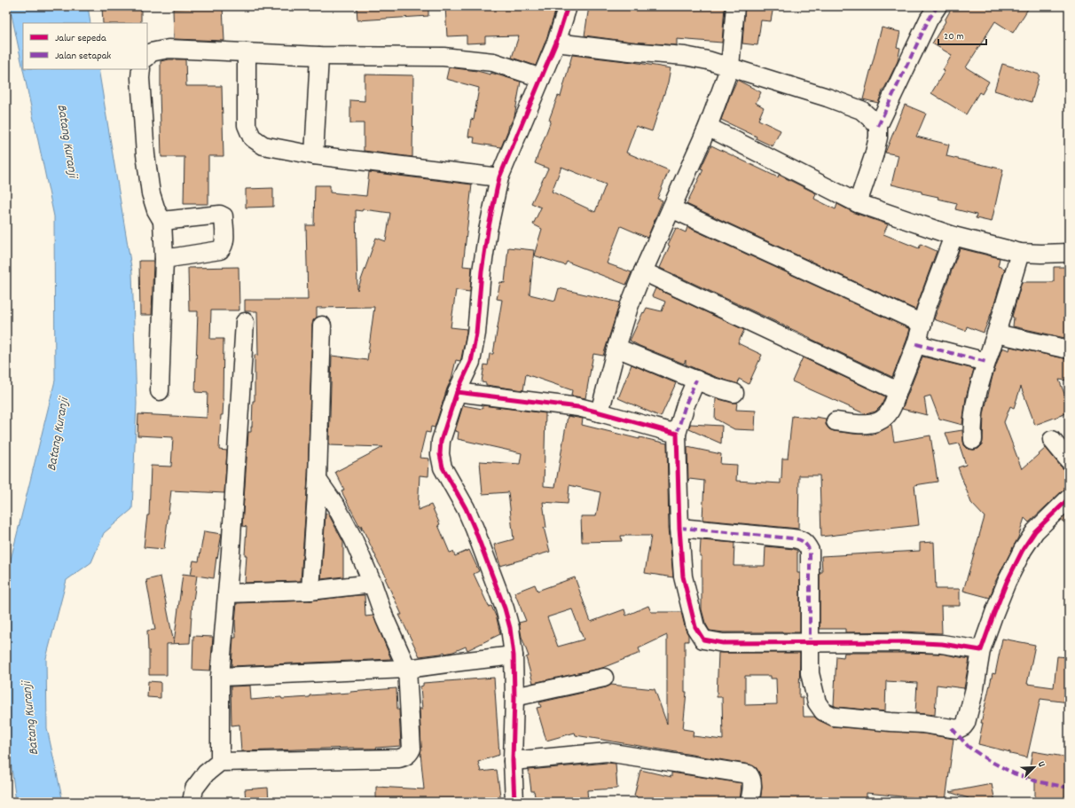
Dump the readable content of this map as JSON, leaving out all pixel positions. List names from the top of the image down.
{
  "water": ["Batang Kuranji"],
  "legend": ["Jalur sepeda", "Jalan setapak"],
  "scale_bar": "20 m",
  "north": "top right"
}
